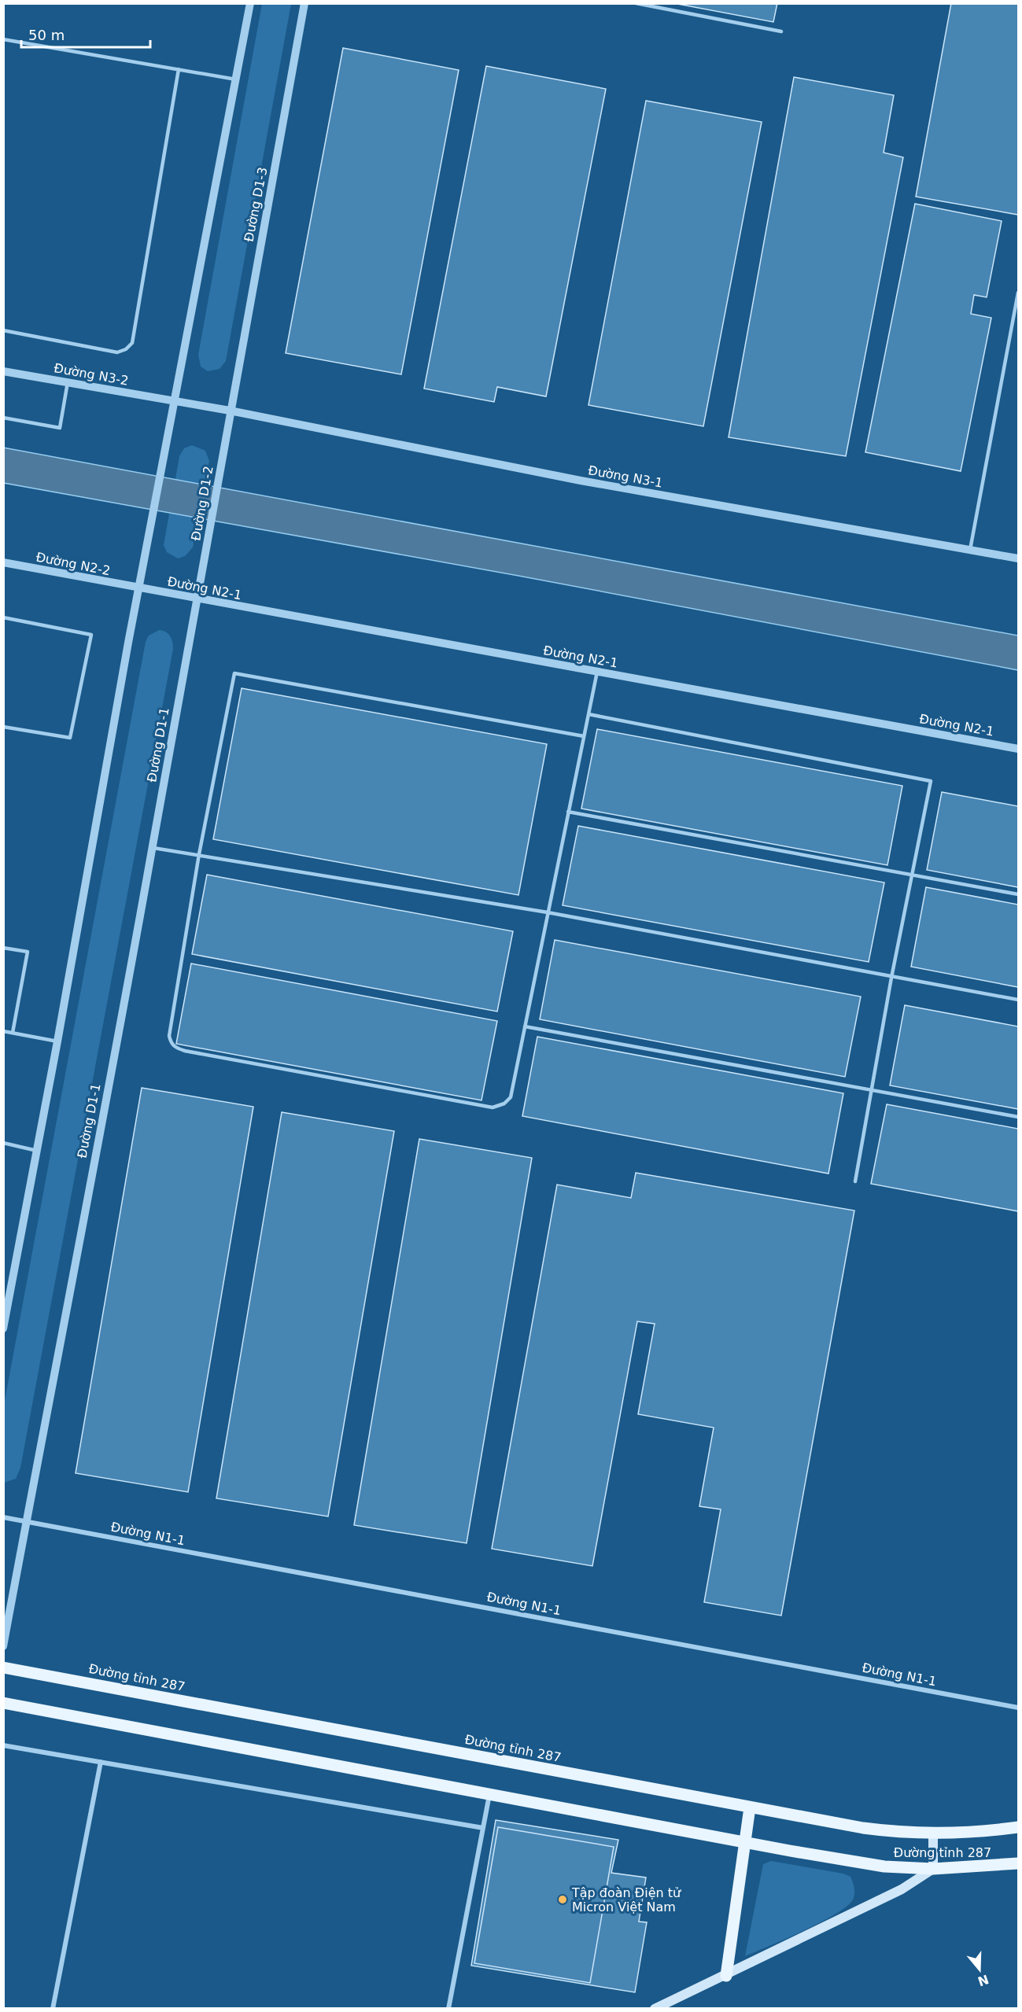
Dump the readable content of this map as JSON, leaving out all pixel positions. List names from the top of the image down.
{
  "streets": {
    "main road": ["Đường tỉnh 287"],
    "street": [
      "Đường D1-3",
      "Đường N3-2",
      "Đường N3-1",
      "Đường D1-2",
      "Đường N2-2",
      "Đường N2-1",
      "Đường D1-1",
      "Đường N1-1"
    ]
  },
  "crossings": [
    ["Đường D1-3", "Đường N3-2"],
    ["Đường D1-3", "Đường N3-1"],
    ["Đường D1-3", "Đường D1-2"],
    ["Đường N3-2", "Đường N3-1"],
    ["Đường N3-2", "Đường D1-2"],
    ["Đường N3-1", "Đường D1-2"],
    ["Đường D1-2", "Đường N2-1"],
    ["Đường D1-2", "Đường D1-1"],
    ["Đường N2-2", "Đường N2-1"],
    ["Đường N2-1", "Đường D1-1"],
    ["Đường D1-1", "Đường N1-1"]
  ],
  "places": ["Tập đoàn Điện tử Micron Việt Nam"],
  "scale_bar": "50 m",
  "north": "bottom"
}
